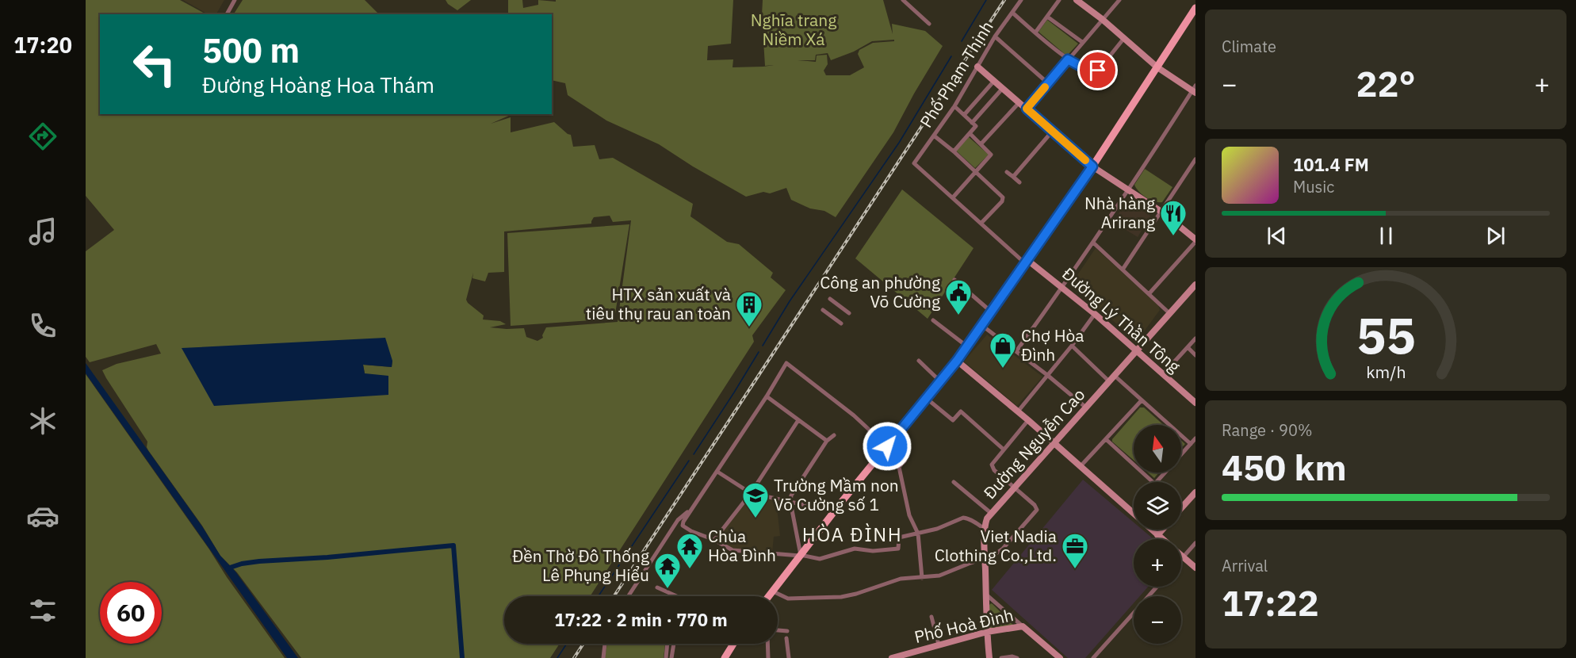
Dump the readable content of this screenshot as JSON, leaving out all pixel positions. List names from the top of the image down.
{
  "streets": {
    "street": [
      "Phố Phạm Thịnh",
      "Đường Lý Thần Tông",
      "Đường Nguyễn Cao",
      "Phố Hoà Đình"
    ]
  },
  "crossings": [
    ["Phố Phạm Thịnh", "Đường Lý Thần Tông"],
    ["Đường Lý Thần Tông", "Đường Nguyễn Cao"],
    ["Đường Nguyễn Cao", "Phố Hoà Đình"]
  ],
  "districts": ["HÒA ĐÌNH"],
  "parks": ["Nghĩa trang Niềm Xá"],
  "places": {
    "restaurant": ["Nhà hàng Arirang"],
    "public building": ["Công an phường Võ Cường"],
    "building": ["HTX sản xuất và tiêu thụ rau an toàn"],
    "shop": ["Chợ Hòa Đình"],
    "school or university": ["Trường Mầm non Võ Cường số 1"],
    "temple": ["Chùa Hòa Đình", "Đền Thờ Đô Thống Lê Phụng Hiểu"],
    "office": ["Viet Nadia Clothing Co.,Ltd."]
  },
  "north": "top",
  "page": {
    "tabs": "17:20",
    "tile": [
      "Climate",
      ["Range · 90%", "450 km"],
      ["Arrival", "17:22"]
    ],
    "turn": ["500 m", "Đường Hoàng Hoa Thám"],
    "heat": ["−", "22°", "+"],
    "song": ["101.4 FM", "Music"],
    "map_buttons": ["+", "−"],
    "limit": "60",
    "trip": "17:22 · 2 min · 770 m",
    "gauge": ["55", "km/h"]
  }
}
